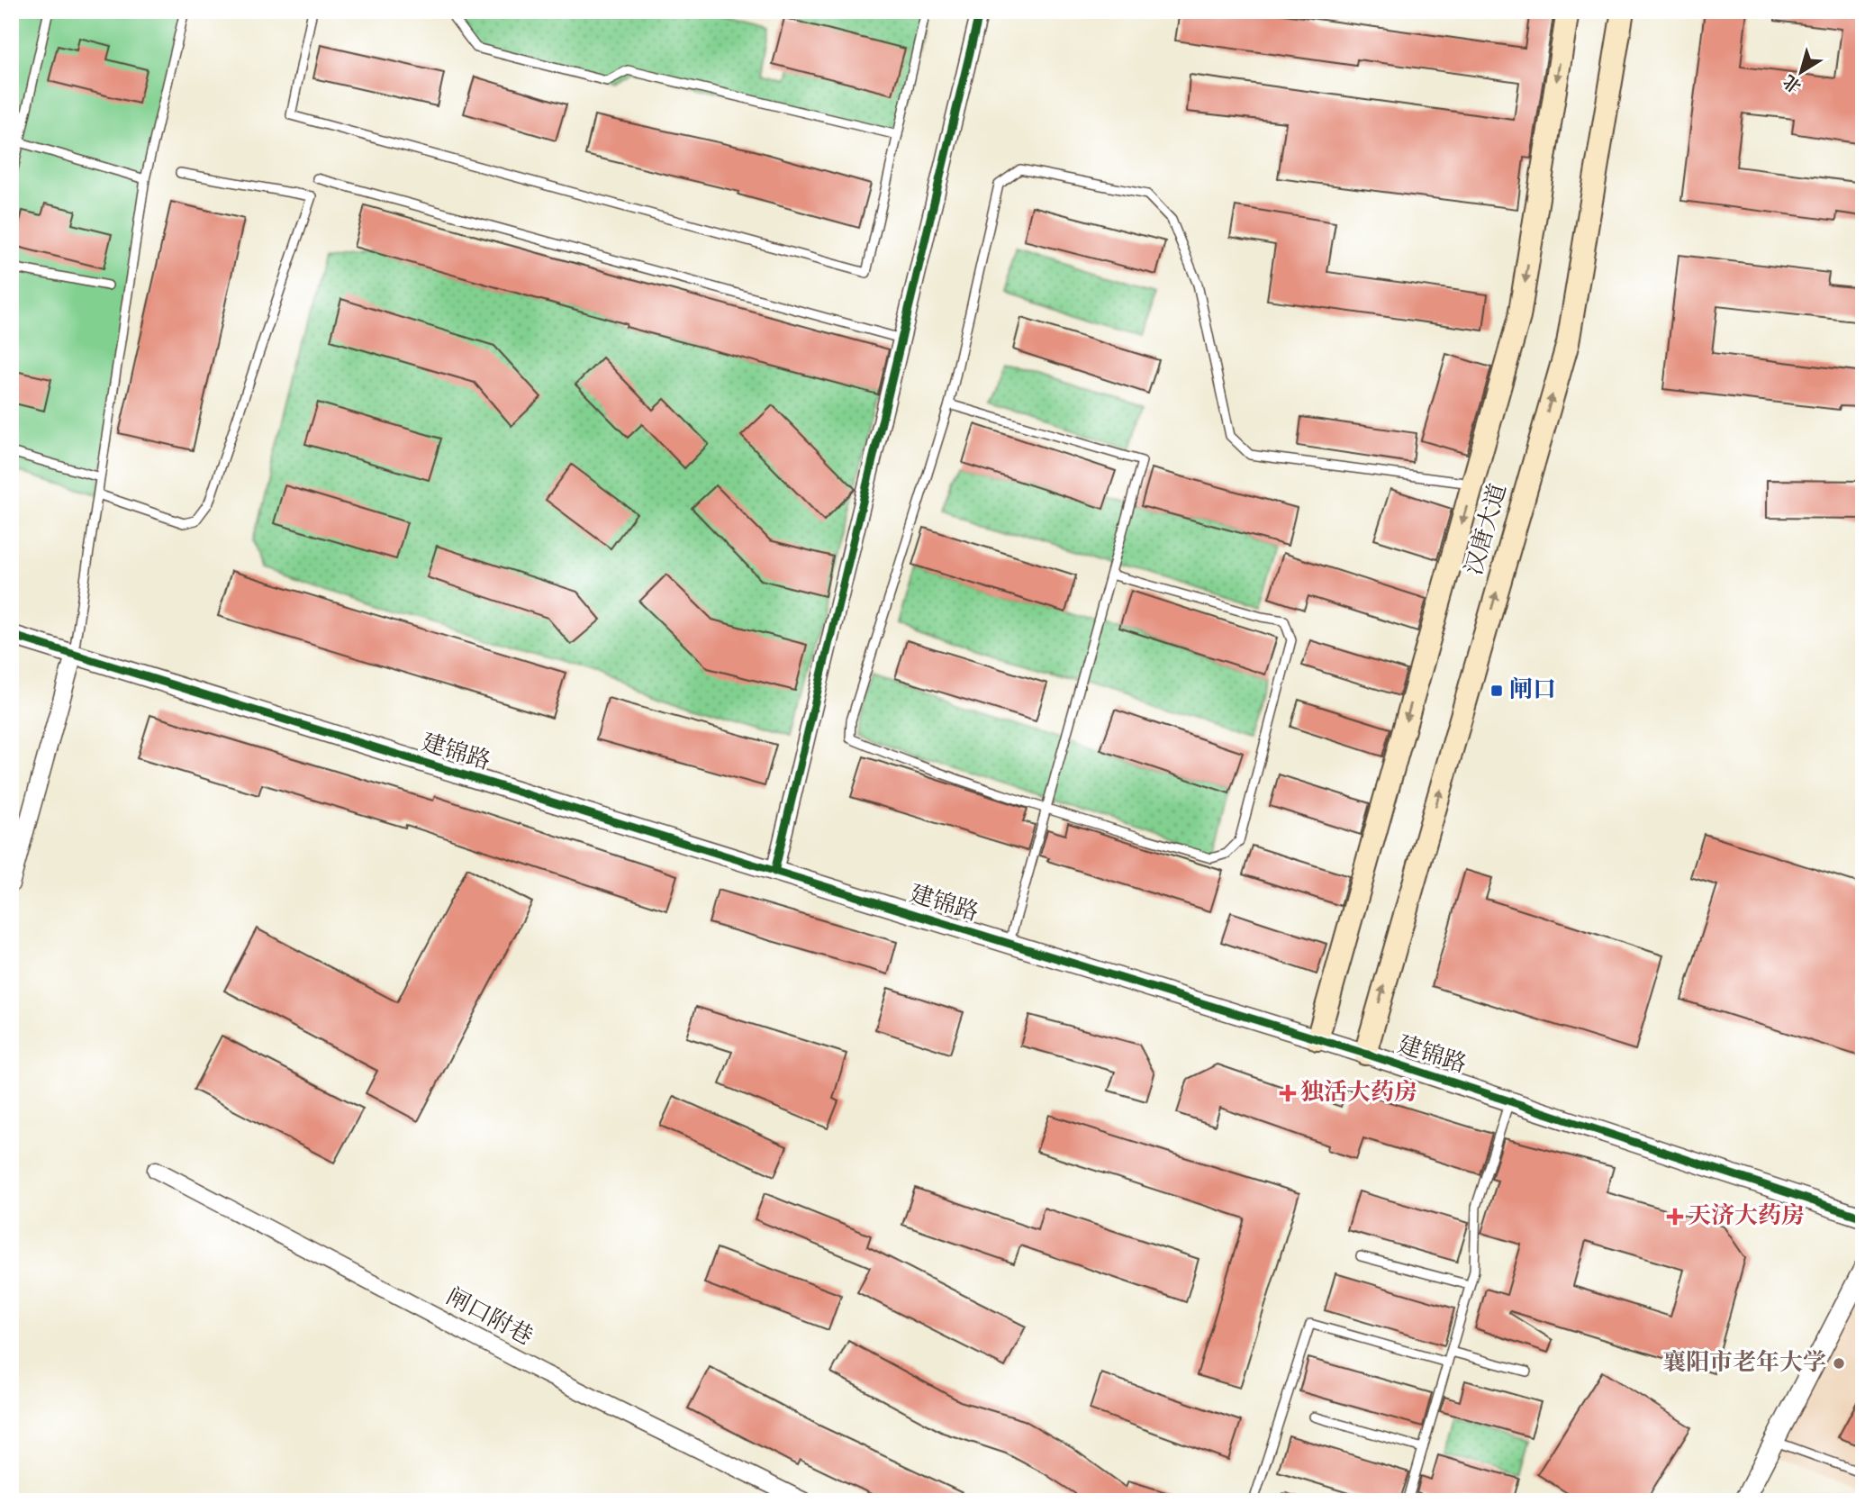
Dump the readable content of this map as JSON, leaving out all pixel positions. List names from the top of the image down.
{
  "streets": {
    "main road": ["汉唐大道"],
    "street": ["建锦路", "闸口附巷"]
  },
  "crossings": [
    ["汉唐大道", "建锦路"]
  ],
  "places": {
    "transit": ["闸口"],
    "health": ["独活大药房", "天济大药房"],
    "other": ["襄阳市老年大学"]
  },
  "north": "bottom left"
}
